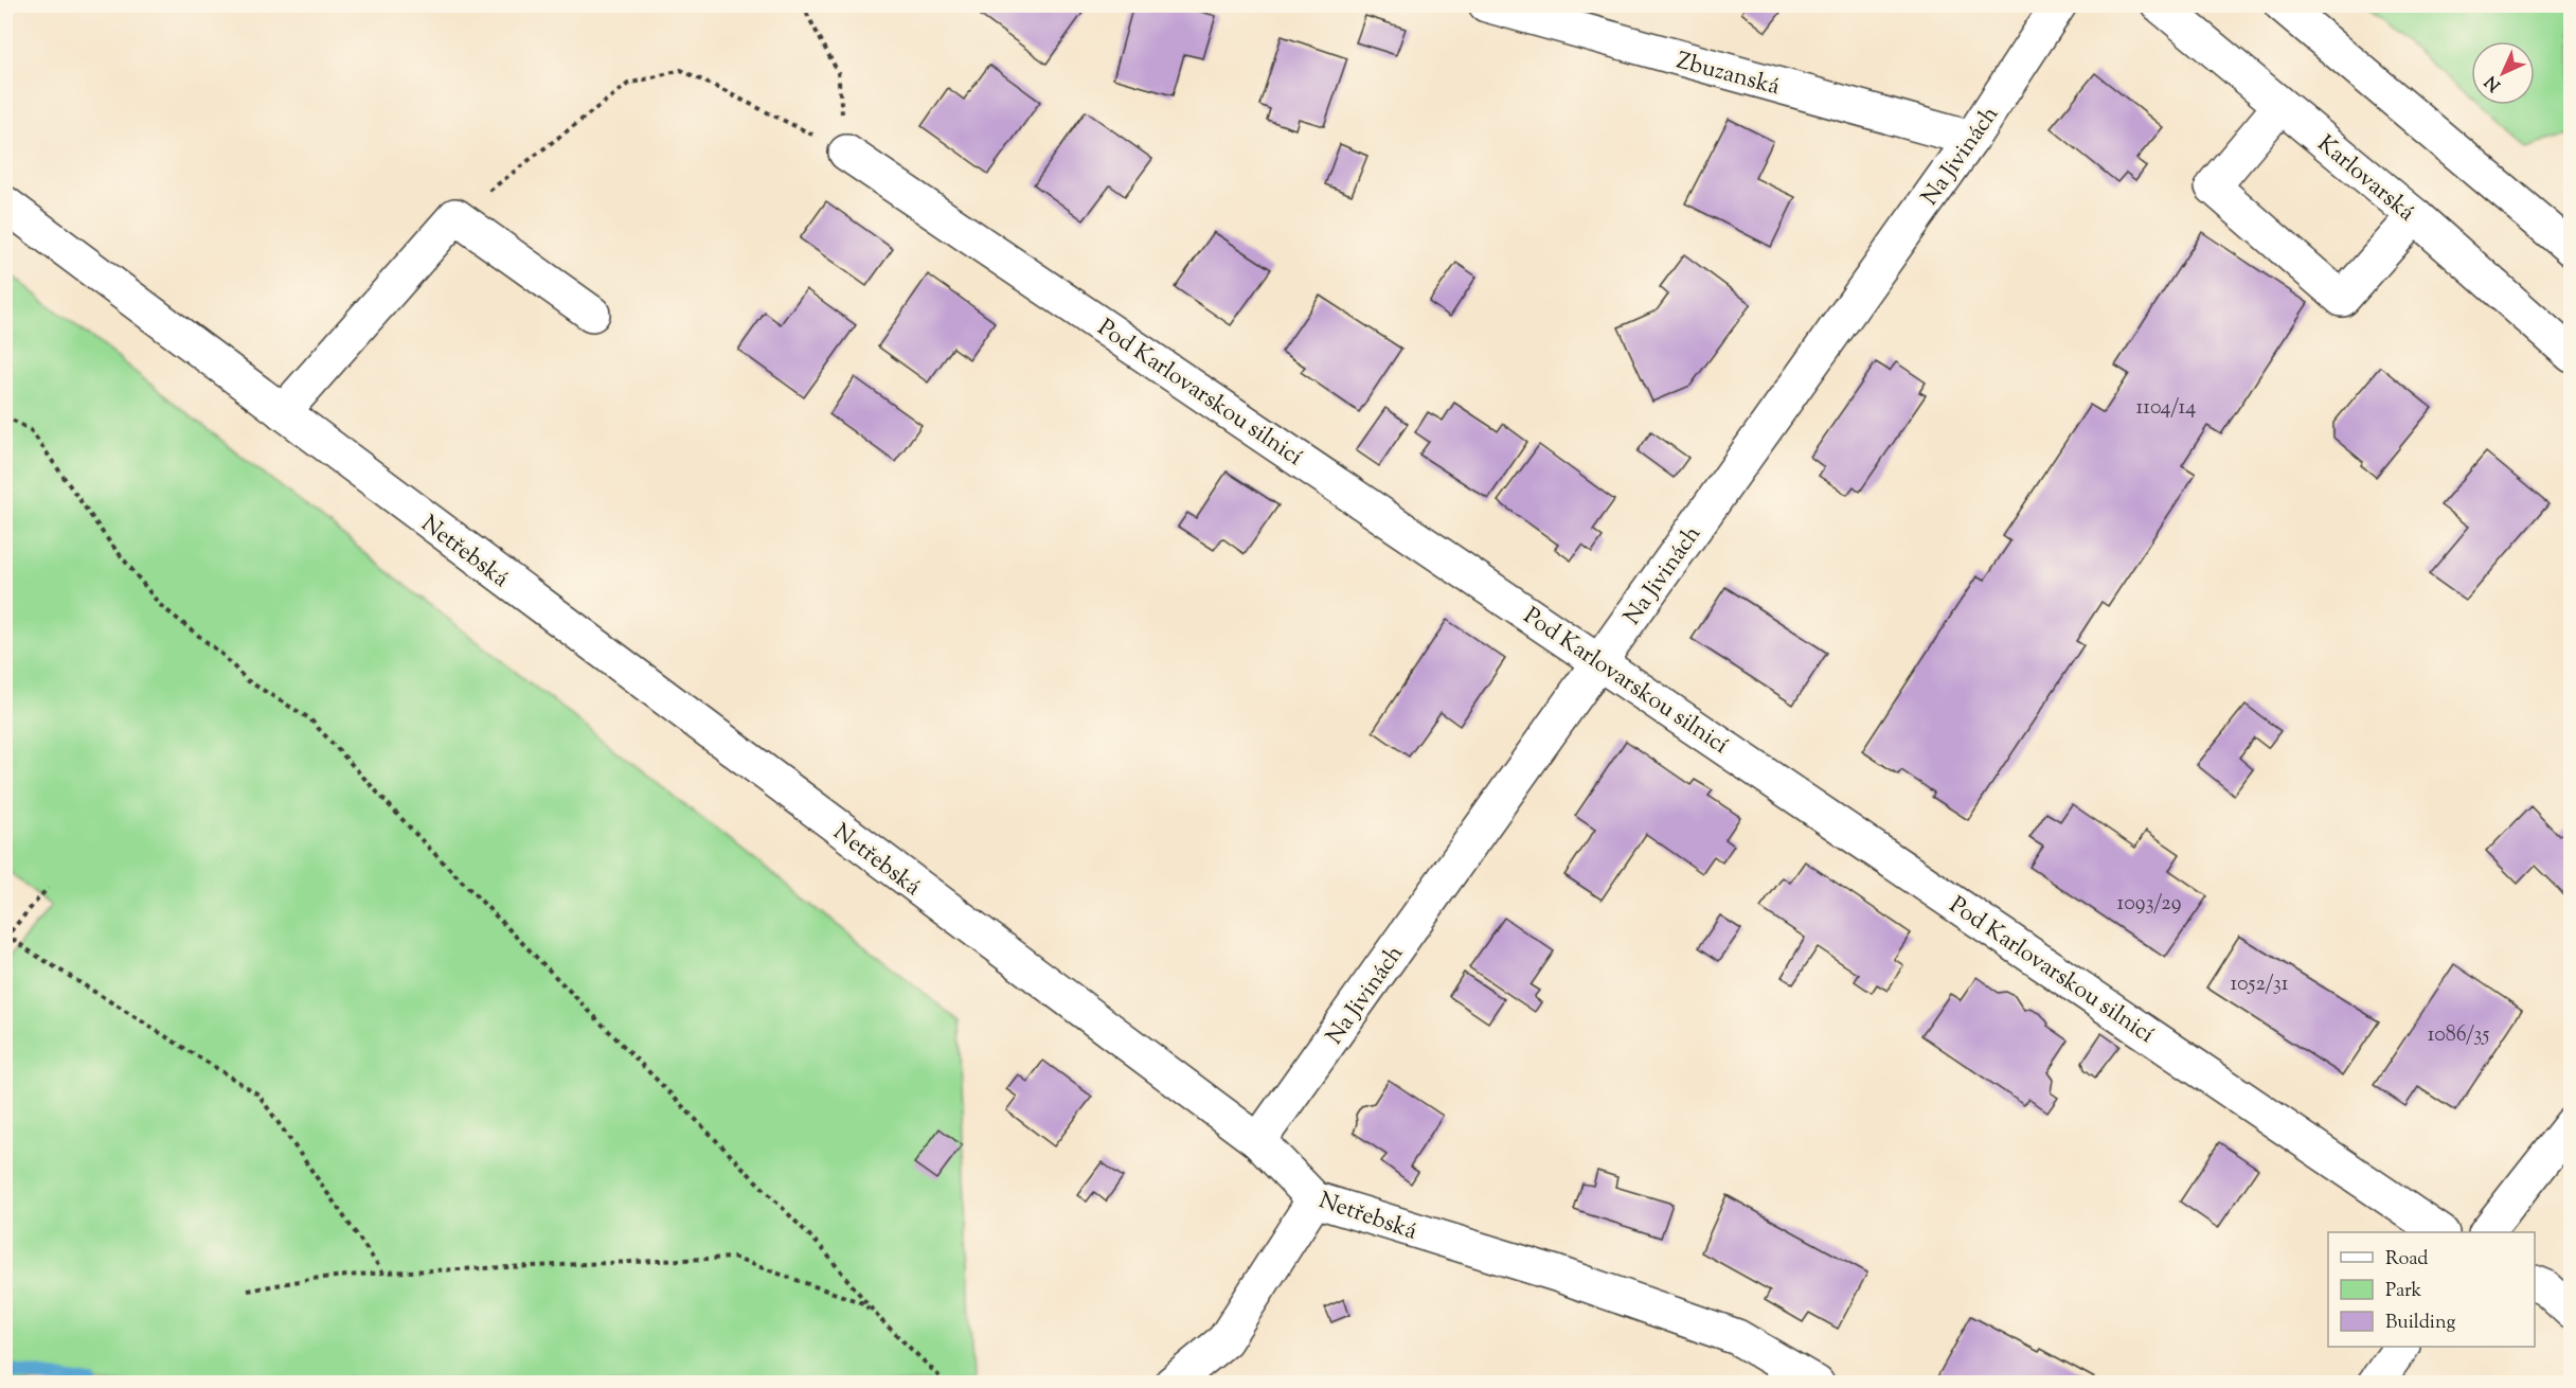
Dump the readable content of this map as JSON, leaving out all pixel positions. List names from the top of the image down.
{
  "streets": {
    "street": [
      "Zbuzanská",
      "Na Jivinách",
      "Karlovarská",
      "Pod Karlovarskou silnicí",
      "Netřebská"
    ]
  },
  "crossings": [
    ["Zbuzanská", "Na Jivinách"],
    ["Na Jivinách", "Pod Karlovarskou silnicí"],
    ["Na Jivinách", "Netřebská"]
  ],
  "house_numbers": [
    "1104/14",
    "1093/29",
    "1052/31",
    "1086/35"
  ],
  "legend": ["Road", "Park", "Building"],
  "north": "bottom left"
}
